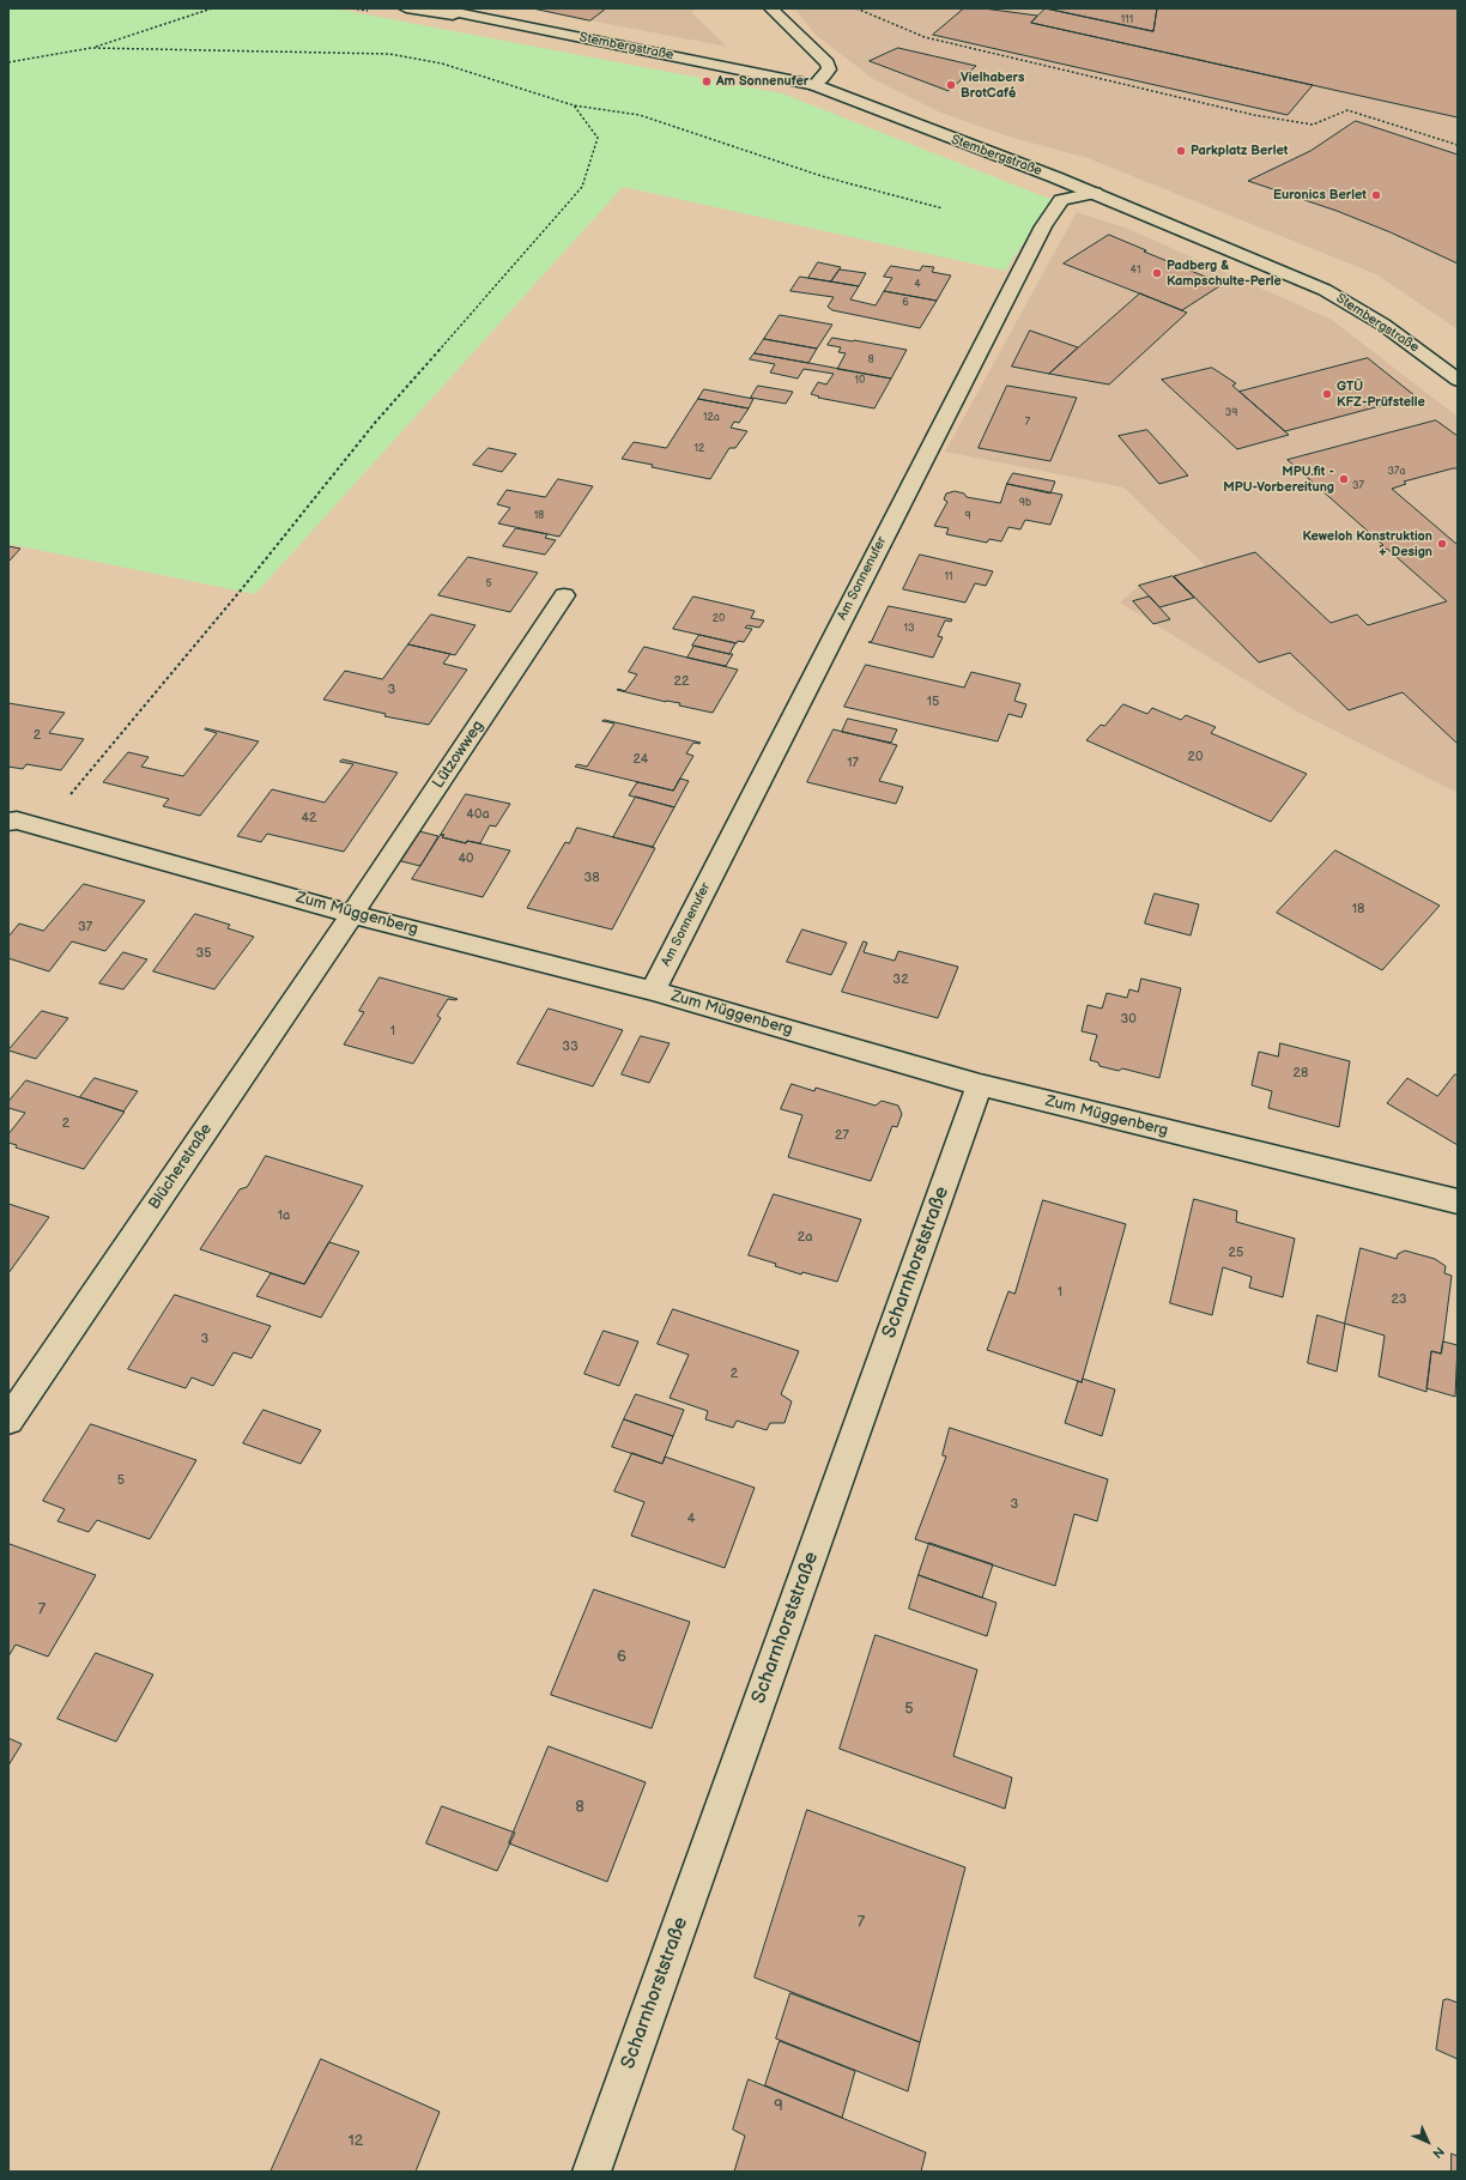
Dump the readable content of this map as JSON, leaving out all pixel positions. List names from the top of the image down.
{
  "streets": {
    "street": [
      "Stembergstraße",
      "Am Sonnenufer",
      "Lützowweg",
      "Zum Müggenberg",
      "Blücherstraße",
      "Scharnhorststraße"
    ]
  },
  "crossings": [
    ["Stembergstraße", "Am Sonnenufer"],
    ["Am Sonnenufer", "Zum Müggenberg"],
    ["Lützowweg", "Zum Müggenberg"],
    ["Lützowweg", "Blücherstraße"],
    ["Zum Müggenberg", "Blücherstraße"],
    ["Zum Müggenberg", "Scharnhorststraße"]
  ],
  "places": [
    "Am Sonnenufer",
    "Vielhabers BrotCafé",
    "Parkplatz Berlet",
    "Euronics Berlet",
    "Padberg & Kampschulte-Perle",
    "GTÜ KFZ-Prüfstelle",
    "MPU.fit - MPU-Vorbereitung",
    "Keweloh Konstruktion + Design"
  ],
  "house_numbers": [
    "111",
    "41",
    "4",
    "6",
    "8",
    "10",
    "39",
    "12a",
    "7",
    "12",
    "37a",
    "37",
    "9b",
    "18",
    "9",
    "11",
    "5",
    "20",
    "13",
    "22",
    "3",
    "15",
    "2",
    "20",
    "24",
    "17",
    "40a",
    "42",
    "40",
    "38",
    "18",
    "37",
    "35",
    "32",
    "30",
    "1",
    "33",
    "28",
    "2",
    "27",
    "1a",
    "2a",
    "25",
    "1",
    "23",
    "3",
    "2",
    "5",
    "3",
    "4",
    "7",
    "6",
    "5",
    "8",
    "7",
    "9",
    "12"
  ],
  "north": "bottom right"
}
